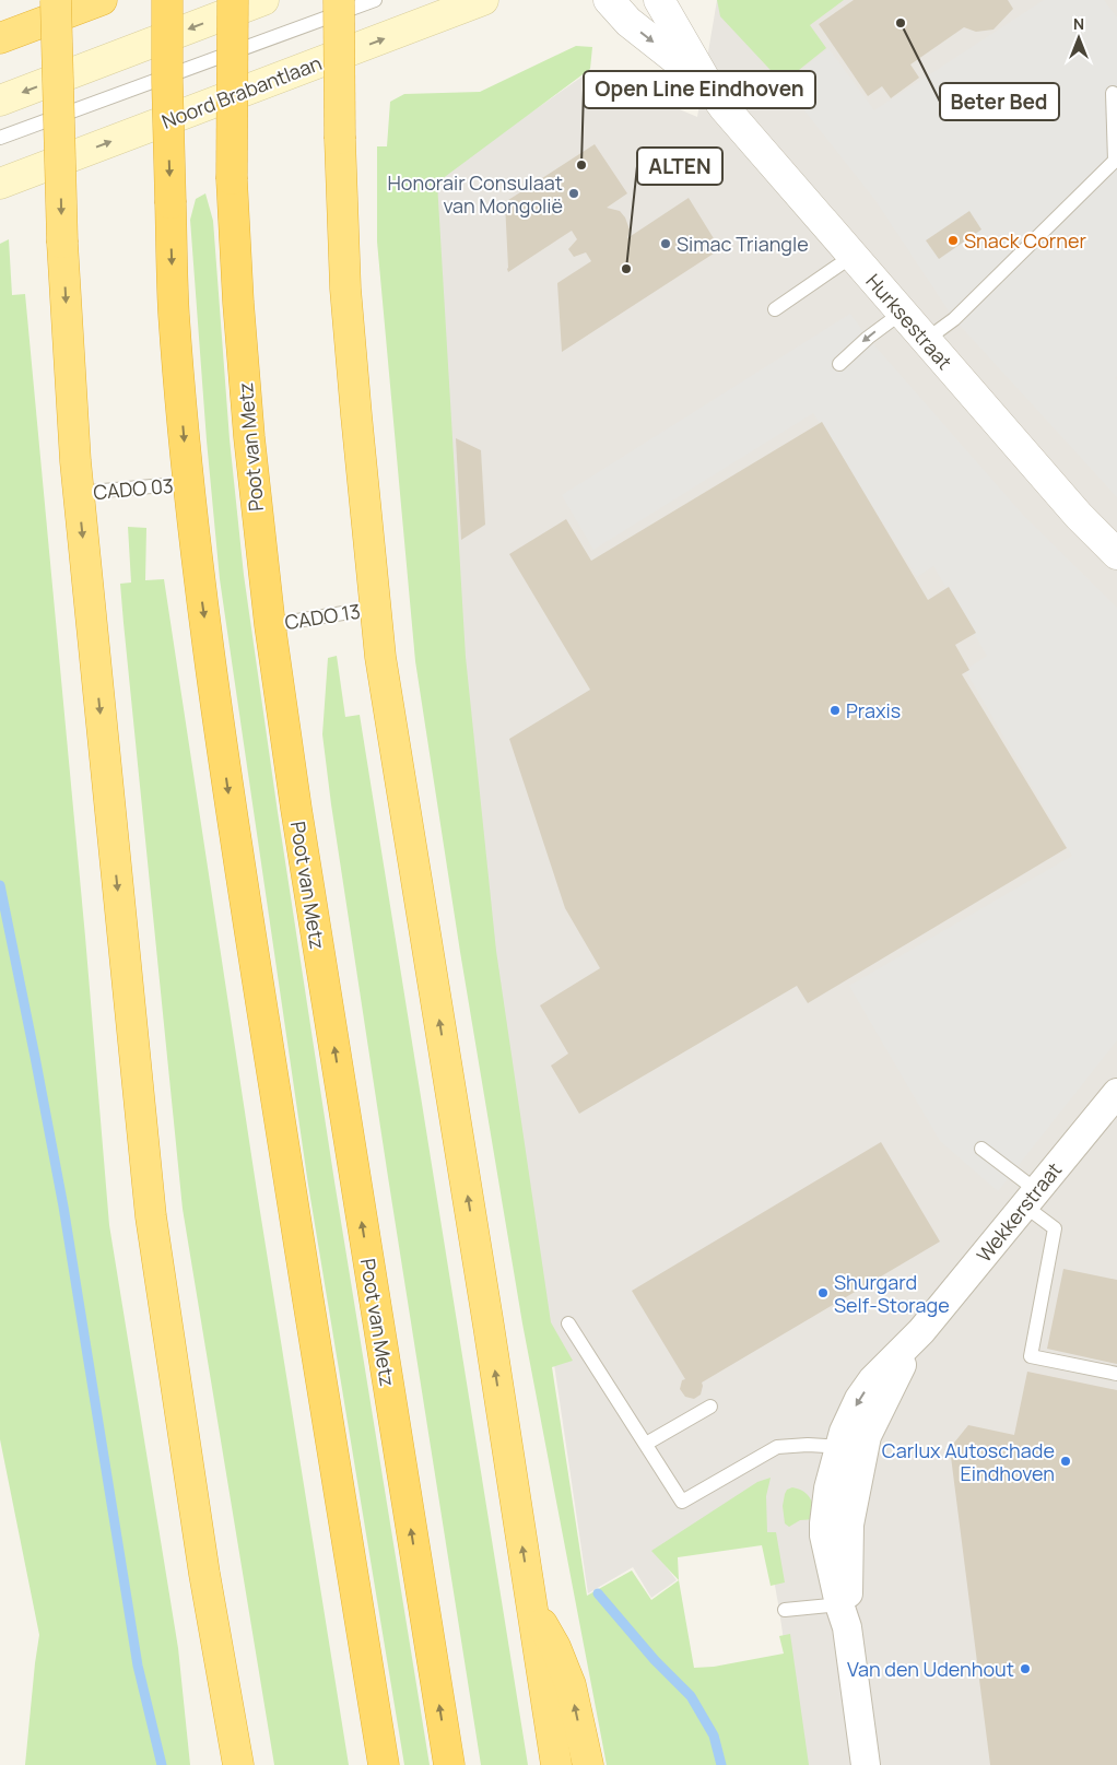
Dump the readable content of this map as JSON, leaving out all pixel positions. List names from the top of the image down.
{
  "streets": {
    "highway": ["Poot van Metz"],
    "main road": ["Noord Brabantlaan"],
    "street": ["Hurksestraat", "Wekkerstraat"],
    "lane": ["CADO 03", "CADO 13"]
  },
  "crossings": [
    ["Poot van Metz", "CADO 13"]
  ],
  "places": [
    "Beter Bed",
    "Open Line Eindhoven",
    "Honorair Consulaat van Mongolië",
    "Snack Corner",
    "Simac Triangle",
    "ALTEN",
    "Praxis",
    "Shurgard Self-Storage",
    "Carlux Autoschade Eindhoven",
    "Van den Udenhout"
  ],
  "north": "top"
}
